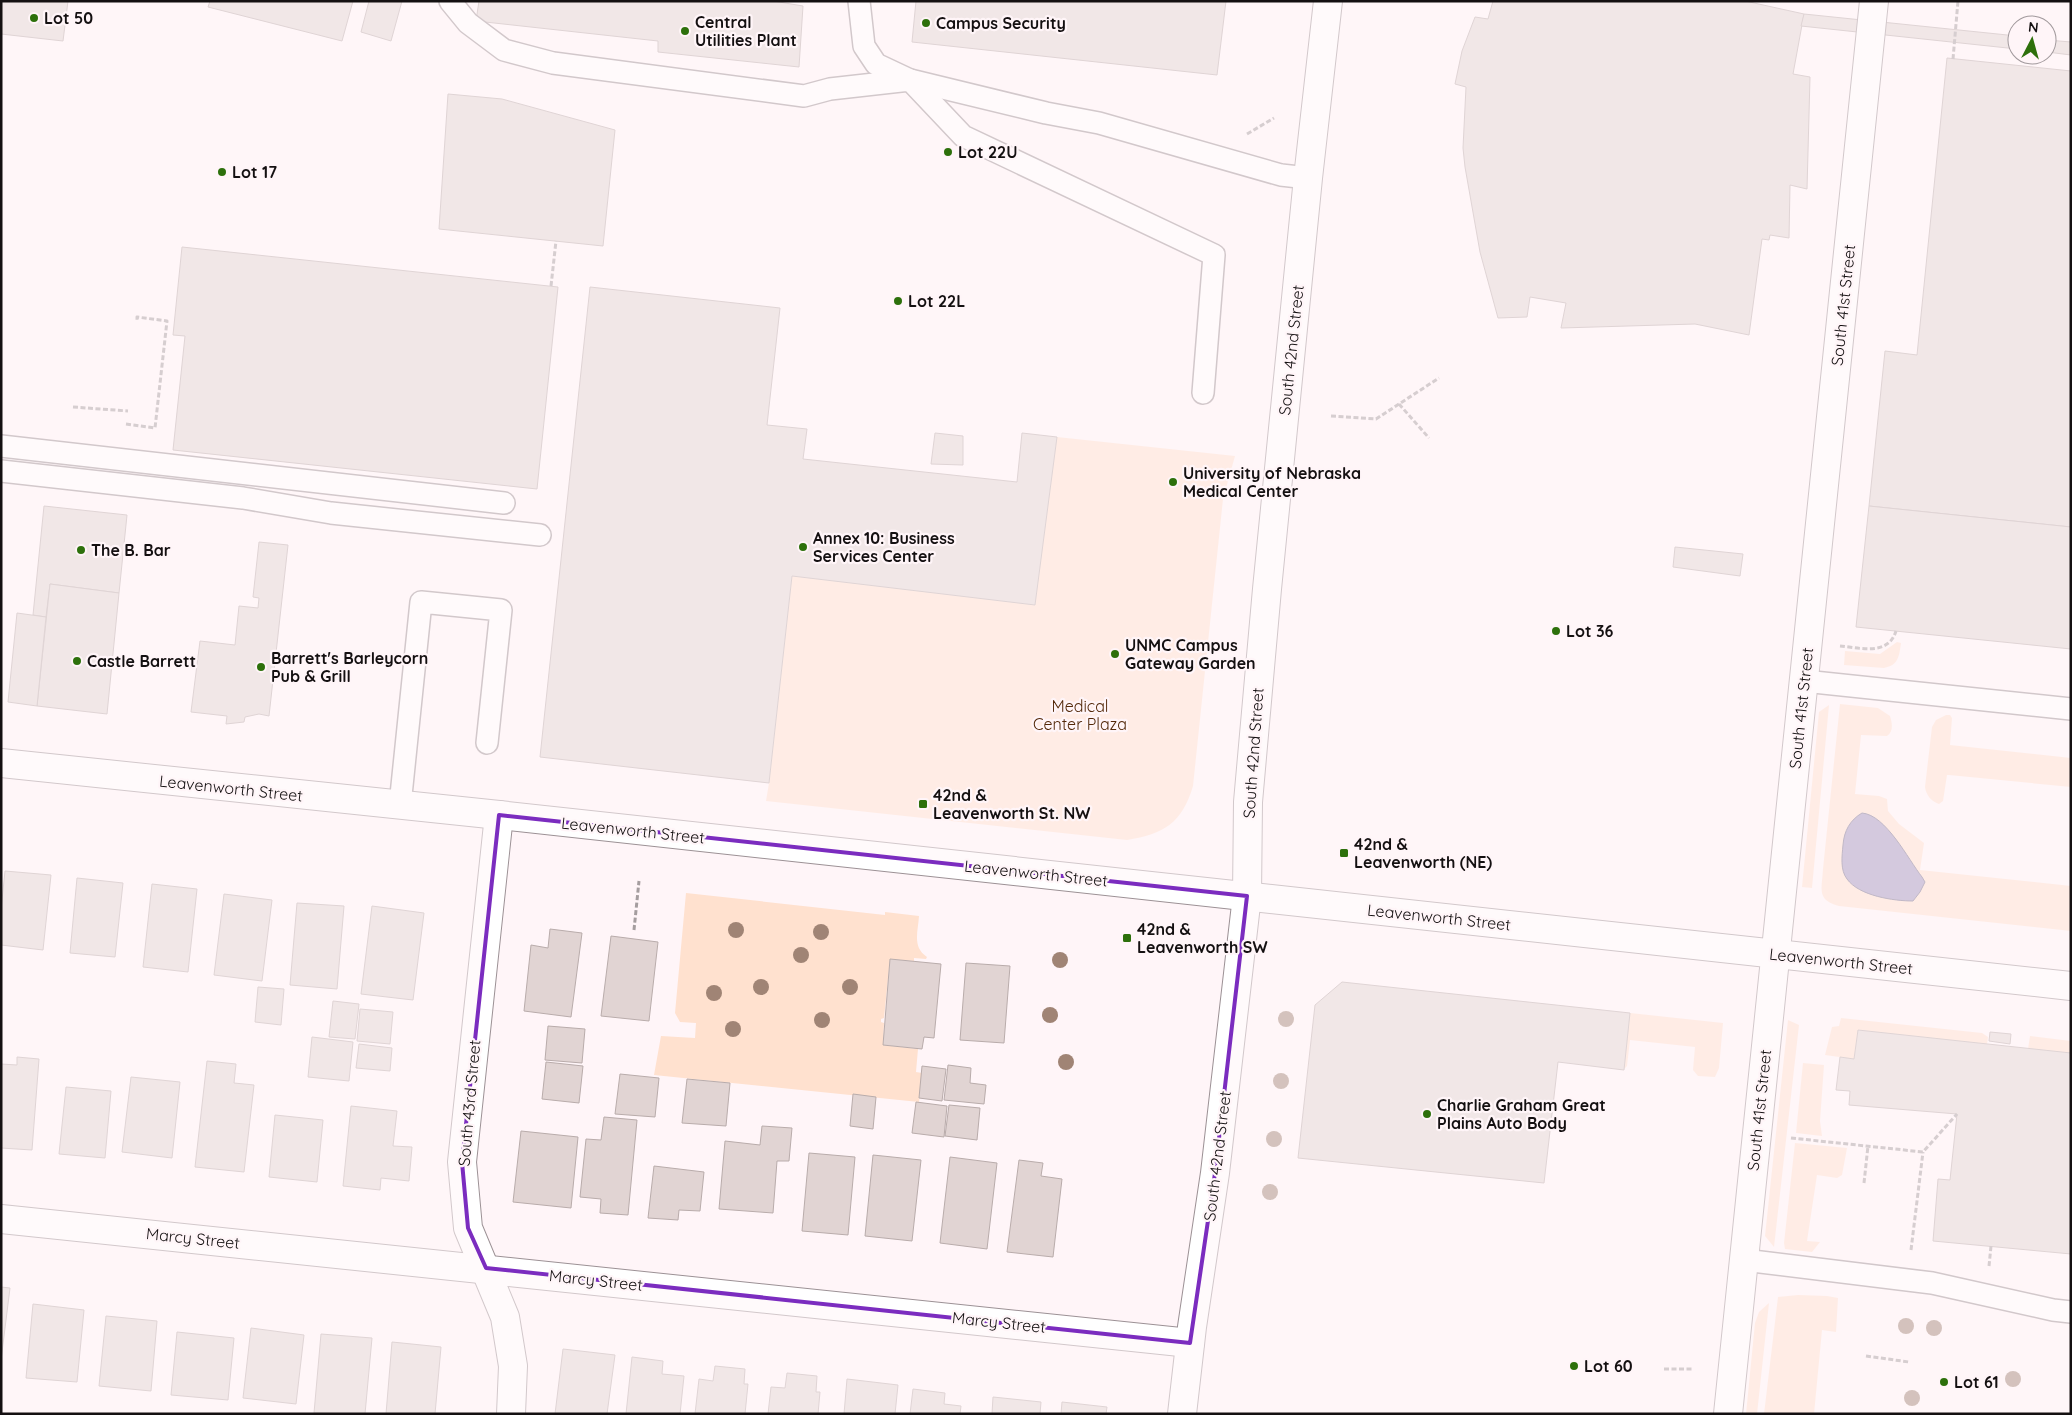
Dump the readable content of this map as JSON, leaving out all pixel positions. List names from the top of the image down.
{
  "streets": {
    "main road": [
      "South 41st Street",
      "South 42nd Street",
      "Leavenworth Street",
      "South 43rd Street",
      "Marcy Street"
    ]
  },
  "crossings": [
    ["South 41st Street", "Leavenworth Street"],
    ["South 42nd Street", "Leavenworth Street"],
    ["South 42nd Street", "Marcy Street"],
    ["Leavenworth Street", "South 43rd Street"],
    ["South 43rd Street", "Marcy Street"]
  ],
  "parks": ["Medical Center Plaza"],
  "places": {
    "other": [
      "Lot 50",
      "Campus Security",
      "Central Utilities Plant",
      "Lot 22U",
      "Lot 17",
      "Lot 22L",
      "University of Nebraska Medical Center",
      "Annex 10: Business Services Center",
      "The B. Bar",
      "Lot 36",
      "UNMC Campus Gateway Garden",
      "Castle Barrett",
      "Barrett's Barleycorn Pub & Grill",
      "Charlie Graham Great Plains Auto Body",
      "Lot 60",
      "Lot 61"
    ],
    "transit": ["42nd & Leavenworth St. NW", "42nd & Leavenworth (NE)", "42nd & Leavenworth SW"]
  },
  "north": "top"
}
